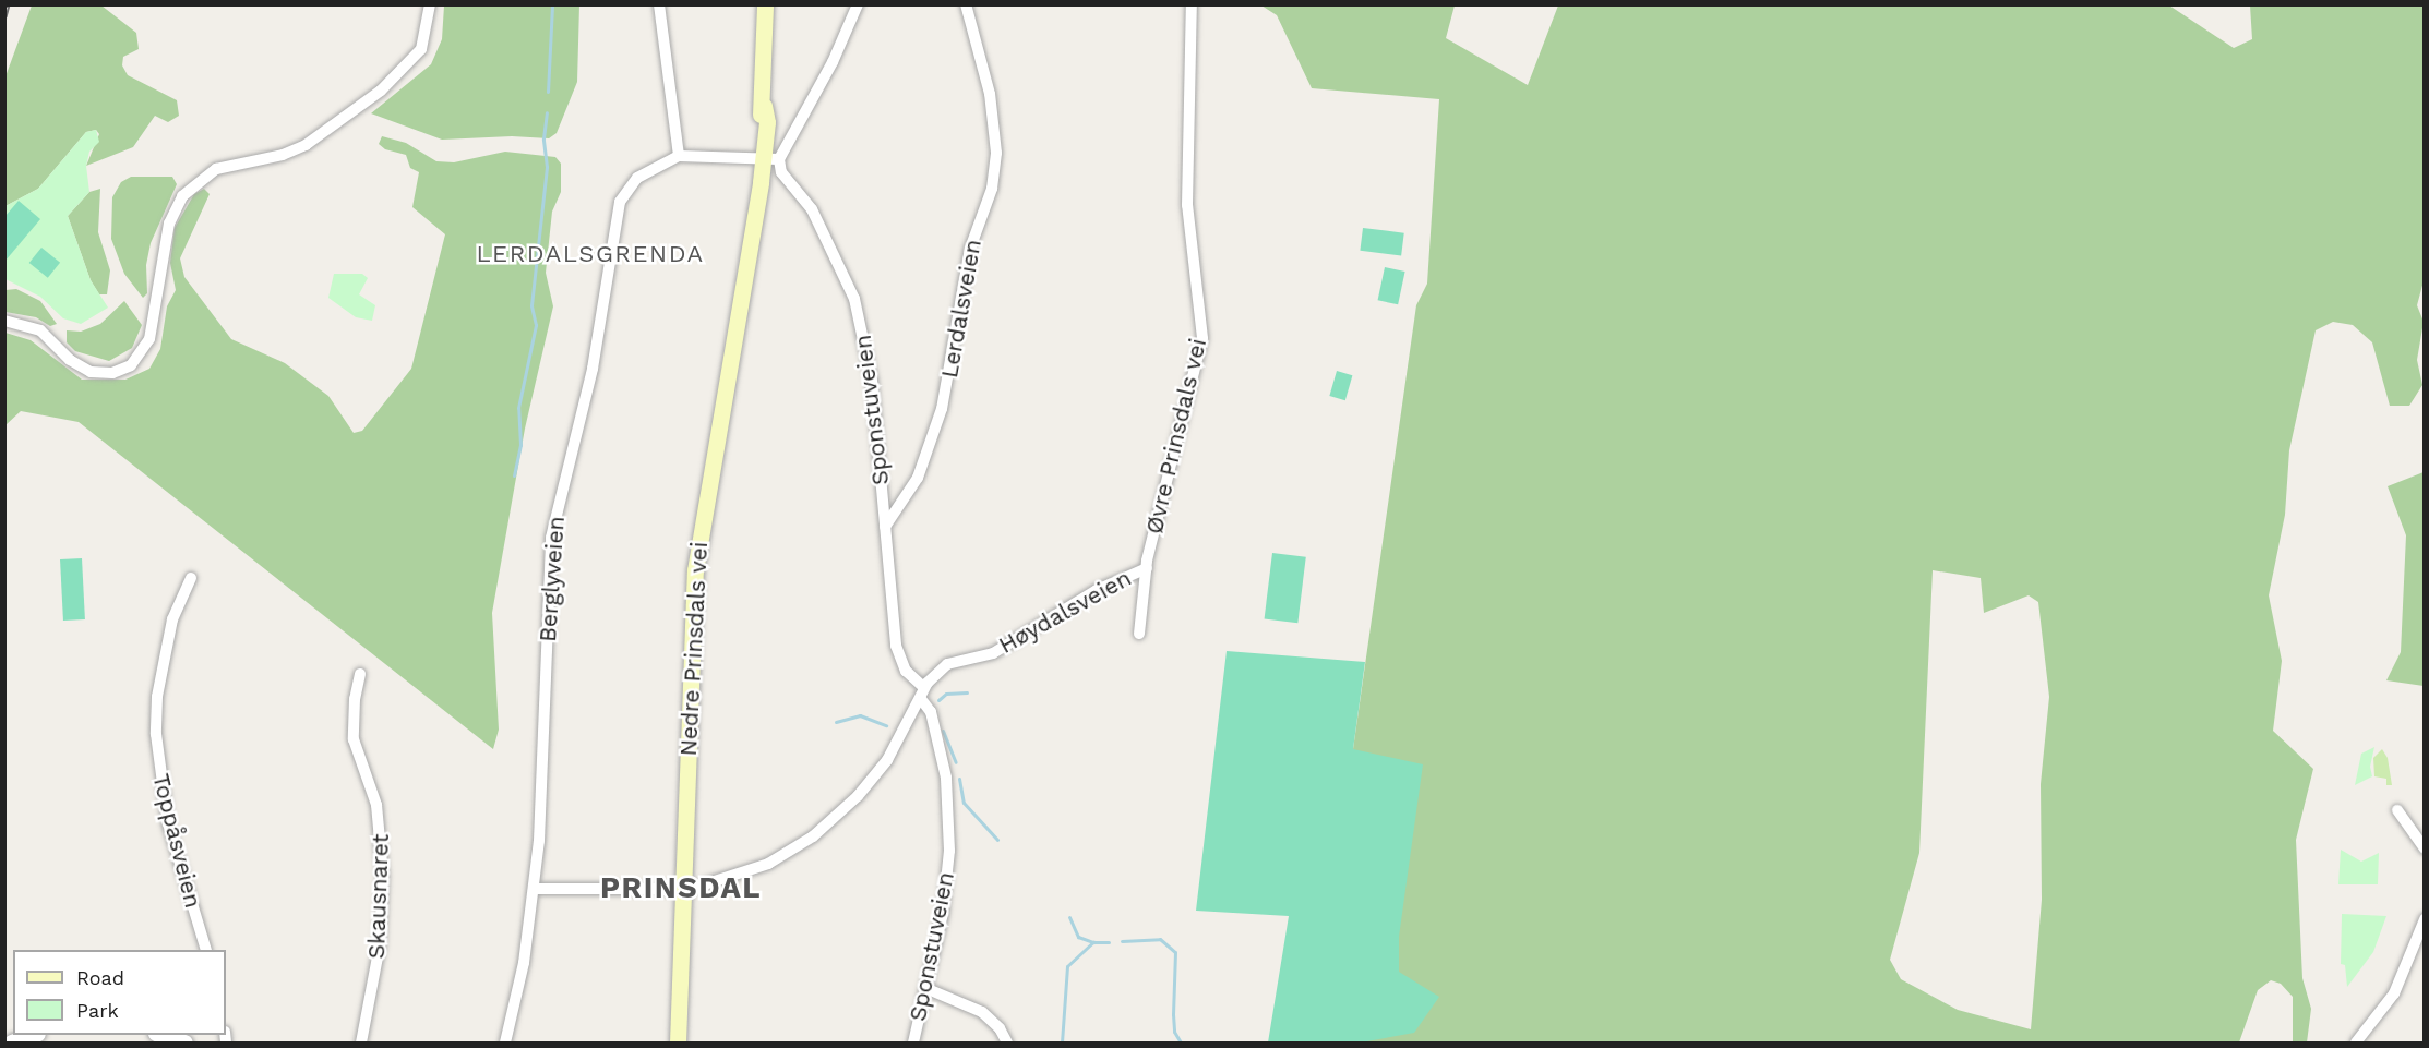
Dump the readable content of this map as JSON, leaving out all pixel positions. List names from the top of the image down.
{
  "streets": {
    "main road": ["Nedre Prinsdals vei"],
    "street": [
      "Lerdalsveien",
      "Sponstuveien",
      "Øvre Prinsdals vei",
      "Berglyveien",
      "Høydalsveien",
      "Toppåsveien",
      "Skausnaret"
    ]
  },
  "crossings": [
    ["Lerdalsveien", "Sponstuveien"],
    ["Sponstuveien", "Høydalsveien"],
    ["Sponstuveien", "Nedre Prinsdals vei"],
    ["Øvre Prinsdals vei", "Høydalsveien"],
    ["Berglyveien", "Høydalsveien"],
    ["Høydalsveien", "Nedre Prinsdals vei"]
  ],
  "districts": ["LERDALSGRENDA", "PRINSDAL"],
  "legend": ["Road", "Park"]
}
